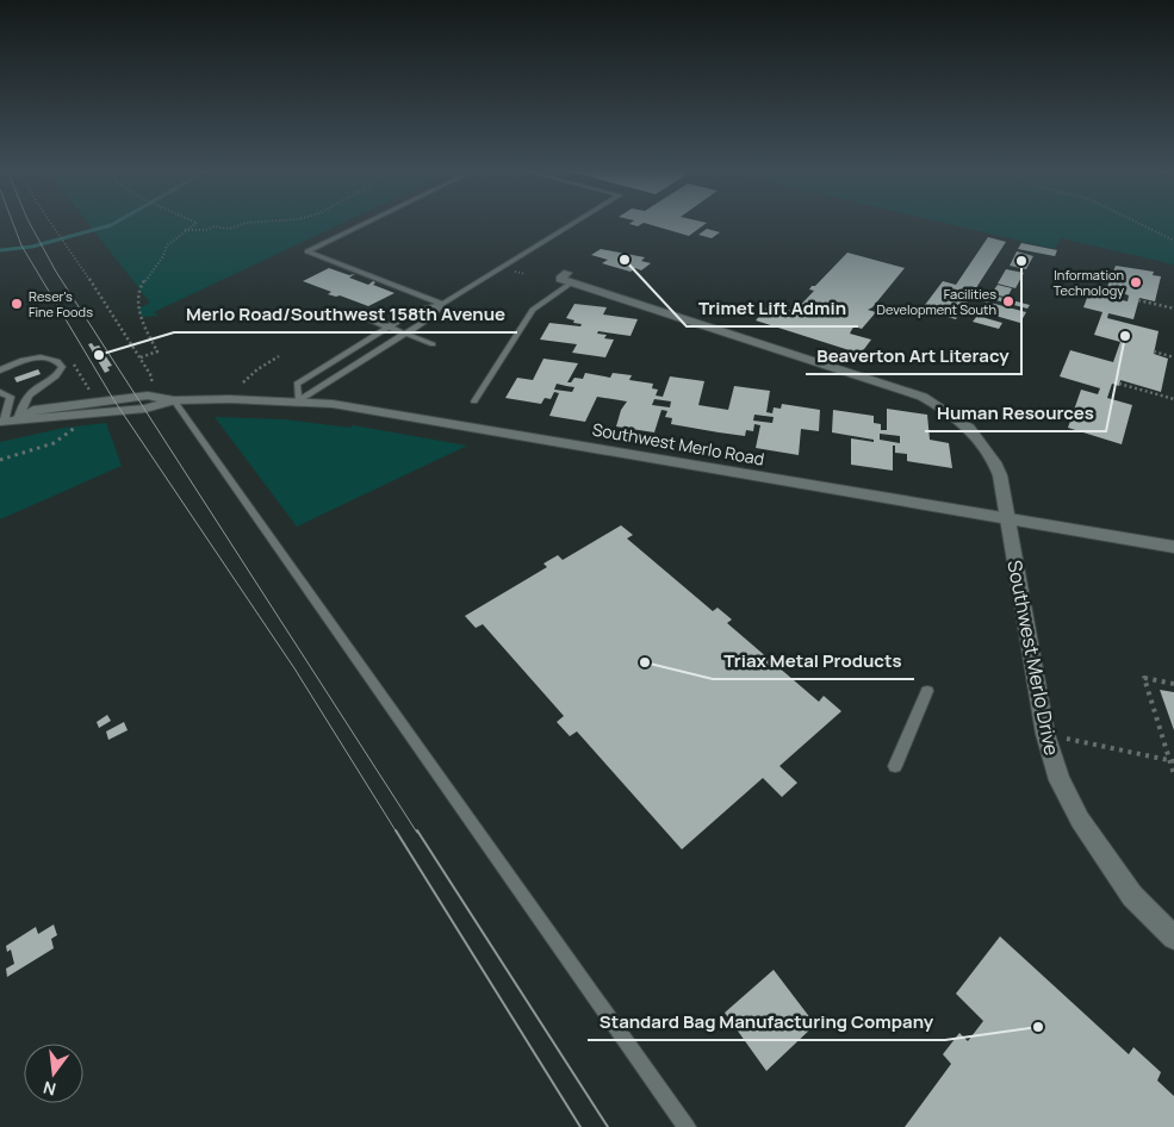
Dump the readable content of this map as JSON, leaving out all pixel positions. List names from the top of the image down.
{
  "streets": {
    "street": ["Southwest Merlo Road", "Southwest Merlo Drive"]
  },
  "crossings": [
    ["Southwest Merlo Road", "Southwest Merlo Drive"]
  ],
  "places": [
    "Trimet Lift Admin",
    "Beaverton Art Literacy",
    "Information Technology",
    "Facilities Development South",
    "Reser's Fine Foods",
    "Human Resources",
    "Merlo Road/Southwest 158th Avenue",
    "Triax Metal Products",
    "Standard Bag Manufacturing Company"
  ],
  "north": "bottom"
}
